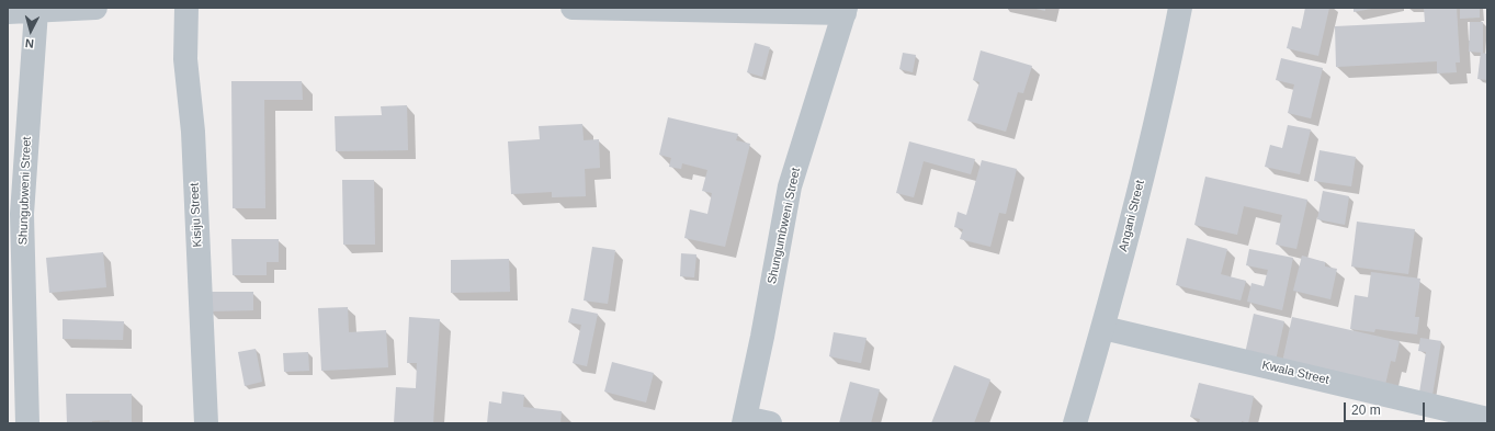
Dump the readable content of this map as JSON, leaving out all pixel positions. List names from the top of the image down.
{
  "streets": {
    "street": [
      "Shungubweni Street",
      "Kisiju Street",
      "Angani Street",
      "Shungumbweni Street",
      "Kwala Street"
    ]
  },
  "crossings": [
    ["Angani Street", "Kwala Street"]
  ],
  "scale_bar": "20 m",
  "north": "bottom"
}
